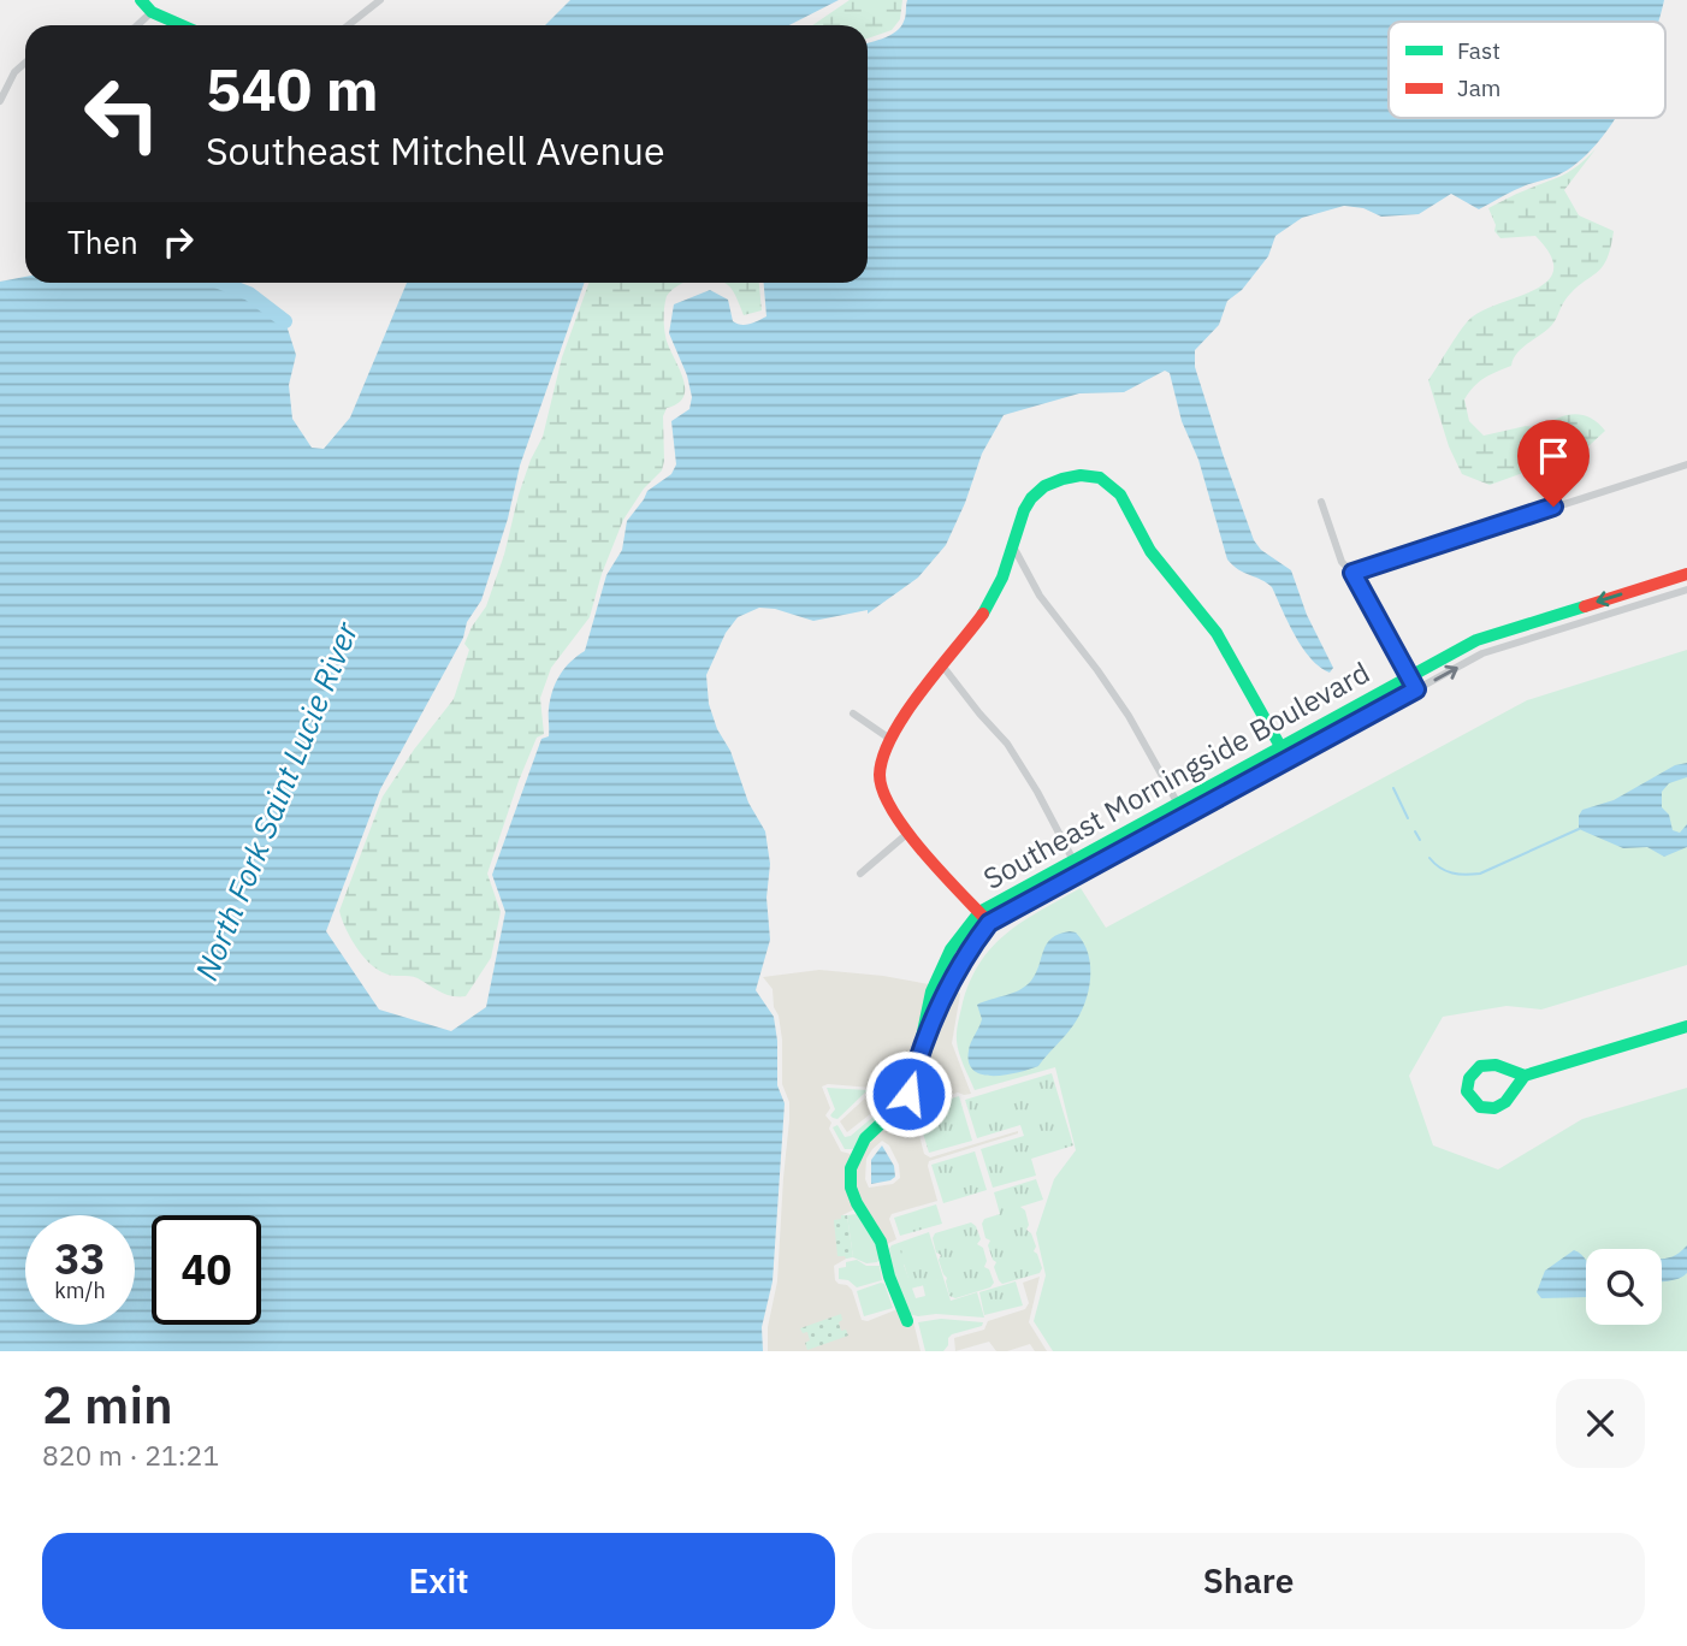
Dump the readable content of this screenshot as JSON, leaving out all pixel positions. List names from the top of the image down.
{
  "streets": {
    "street": ["Southeast Morningside Boulevard"]
  },
  "water": ["North Fork Saint Lucie River"],
  "legend": ["Fast", "Jam"],
  "page": {
    "turn": ["540 m", "Southeast Mitchell Avenue"],
    "then": "Then",
    "speed": "33 km/h",
    "limit": "40",
    "heading": ["2 min", "820 m · 21:21"],
    "buttons": ["Exit", "Share"]
  }
}
